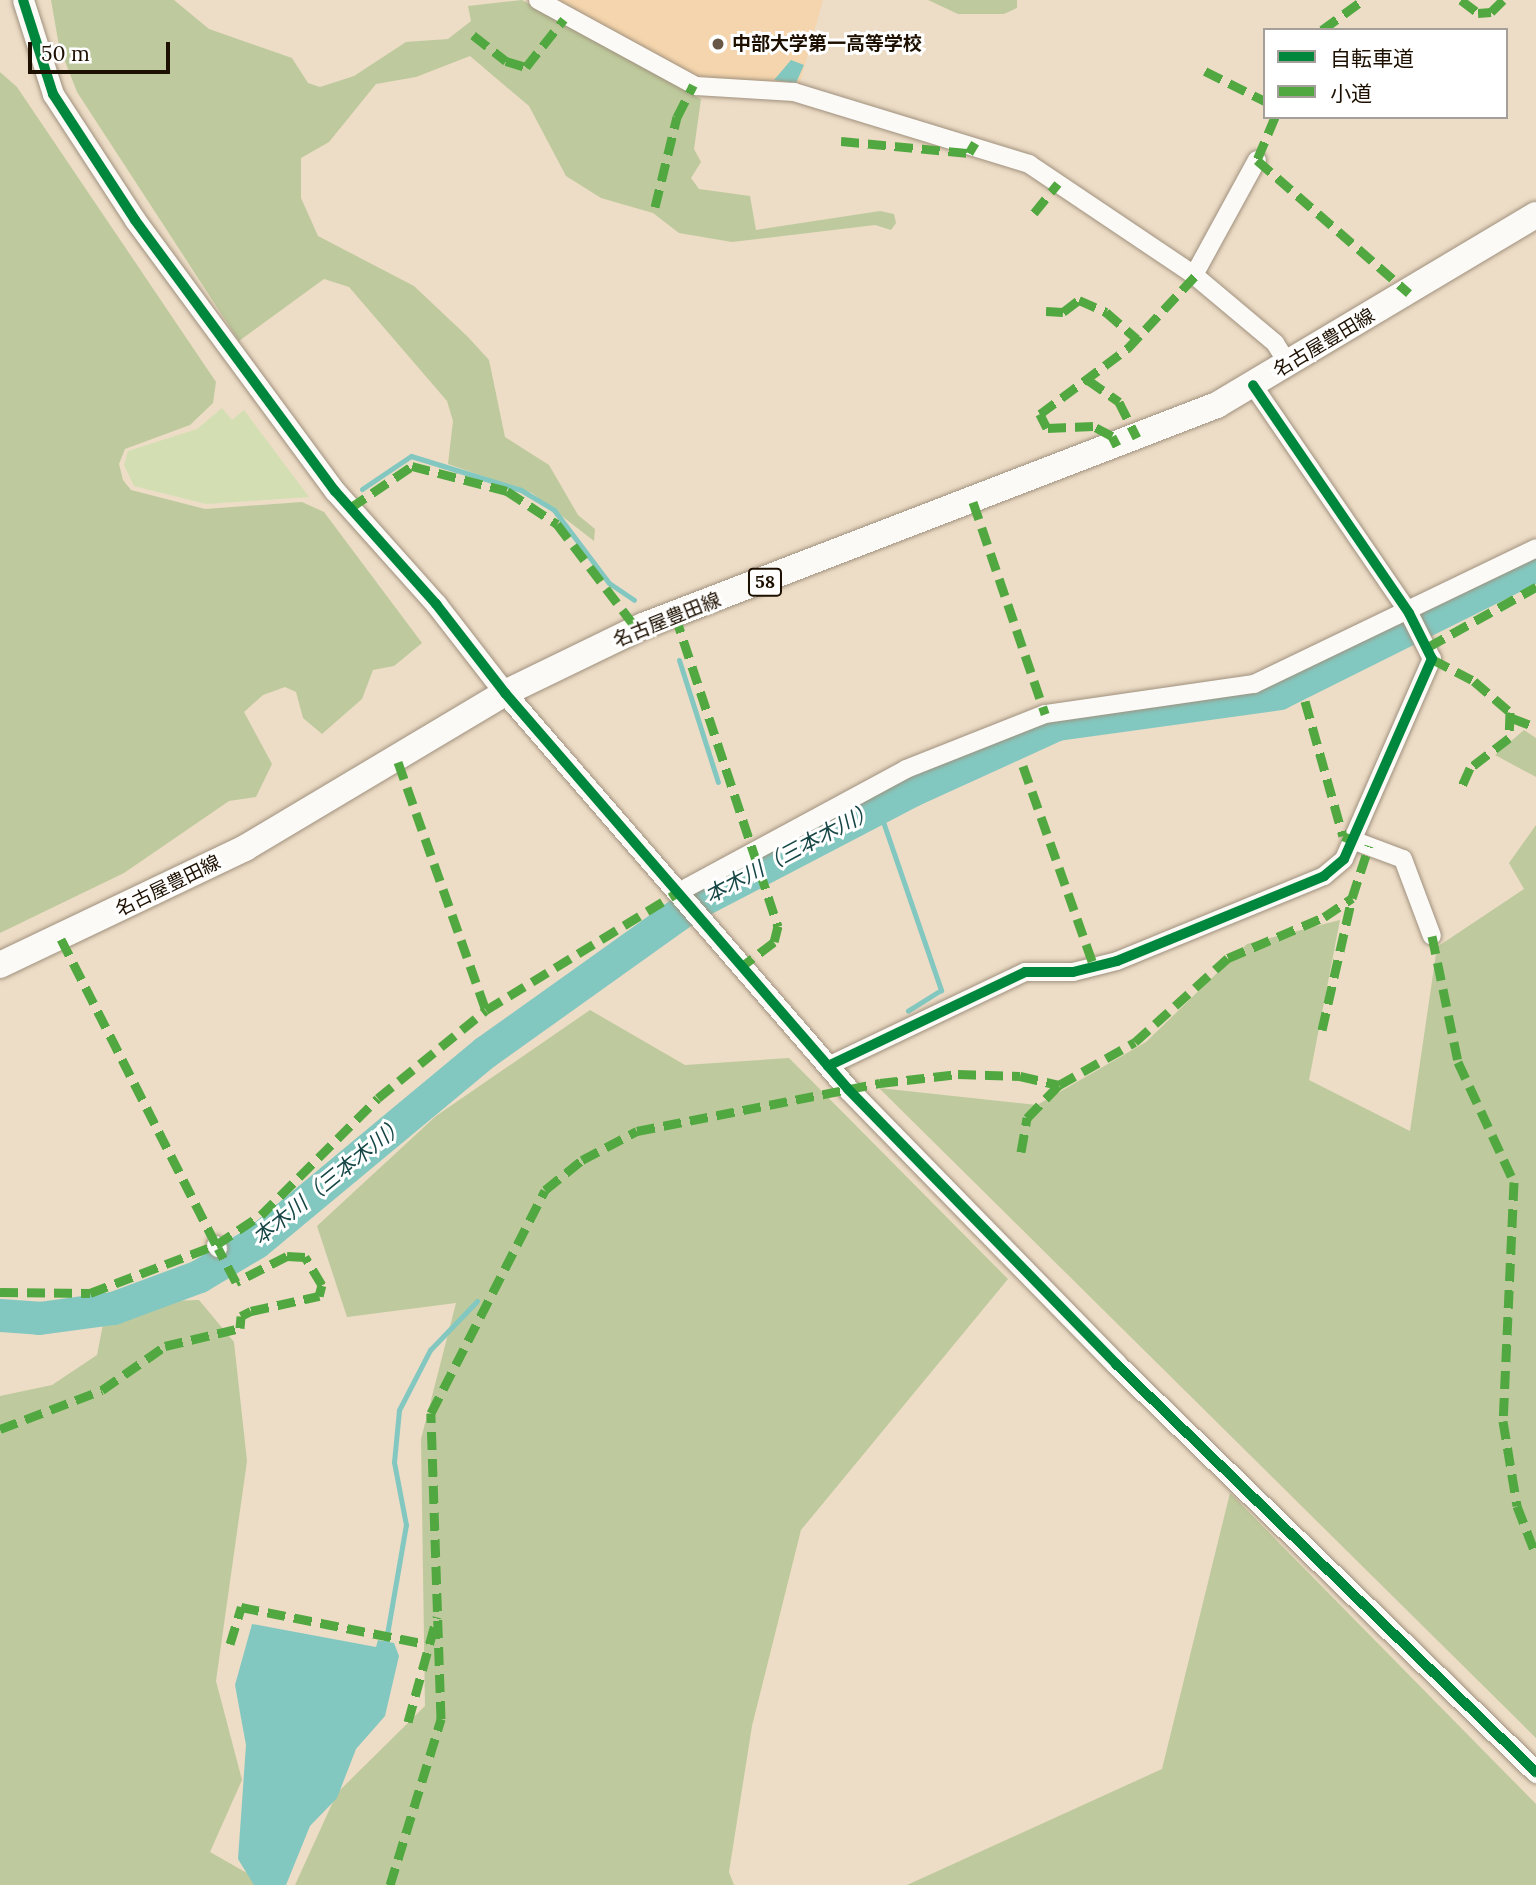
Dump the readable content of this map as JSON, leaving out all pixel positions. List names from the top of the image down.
{
  "streets": {
    "main road": ["名古屋豊田線", "58"]
  },
  "water": ["本木川（三本木川）"],
  "places": ["中部大学第一高等学校"],
  "legend": ["自転車道", "小道"],
  "scale_bar": "50 m"
}
